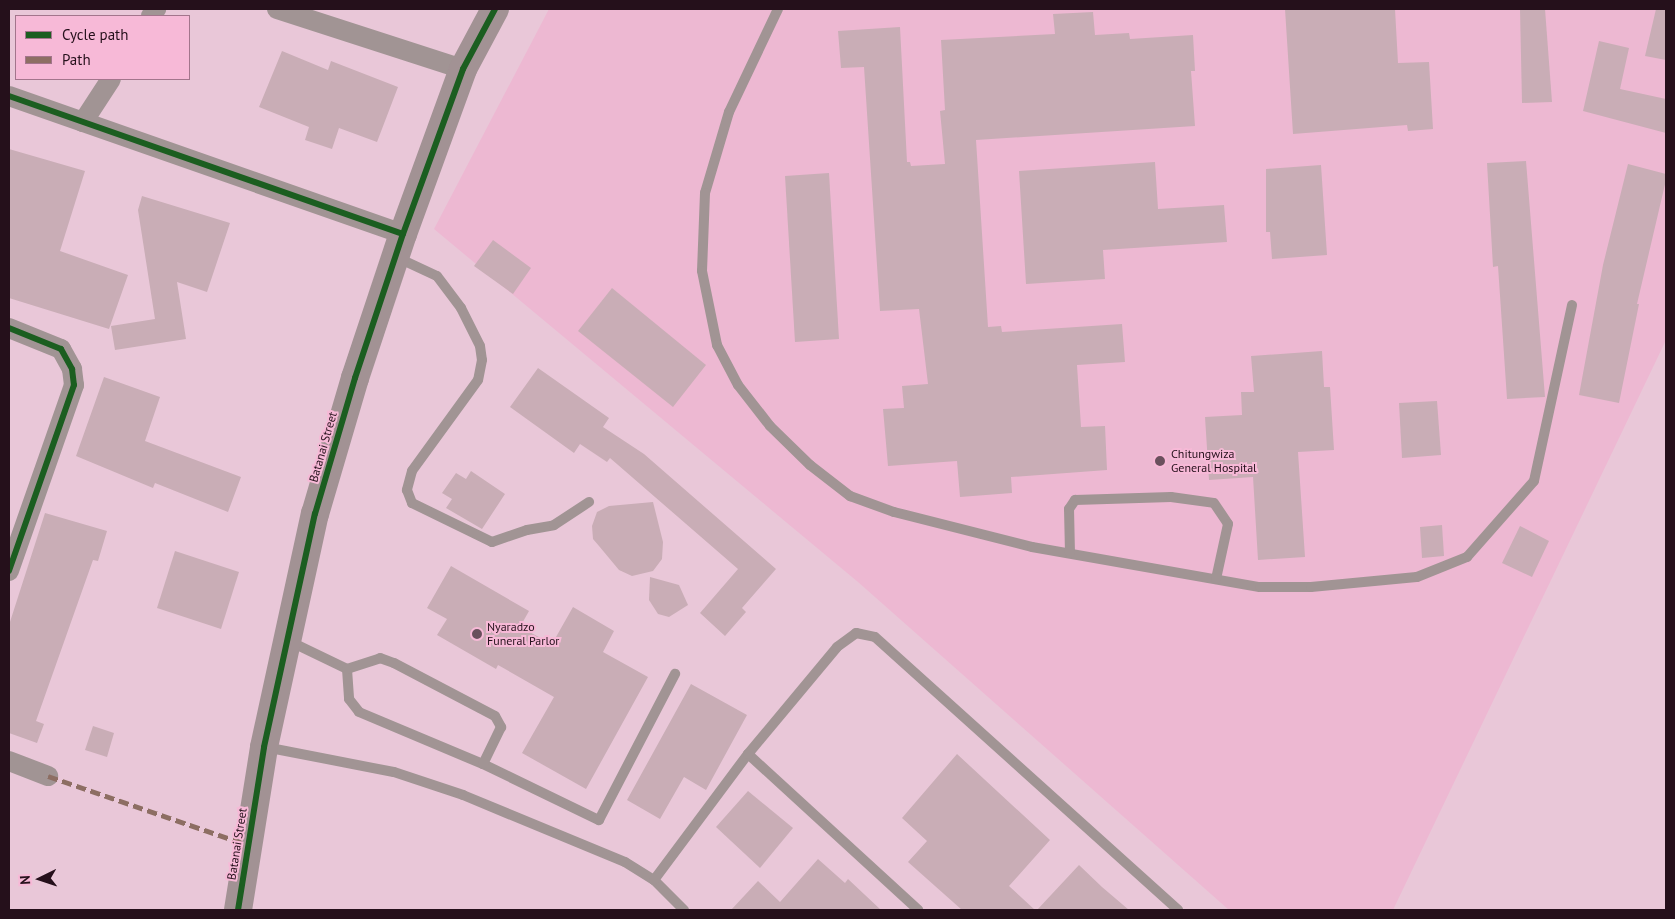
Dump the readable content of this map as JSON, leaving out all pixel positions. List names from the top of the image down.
{
  "streets": {
    "street": ["Batanai Street"]
  },
  "places": ["Chitungwiza General Hospital", "Nyaradzo Funeral Parlor"],
  "legend": ["Cycle path", "Path"],
  "north": "left"
}
